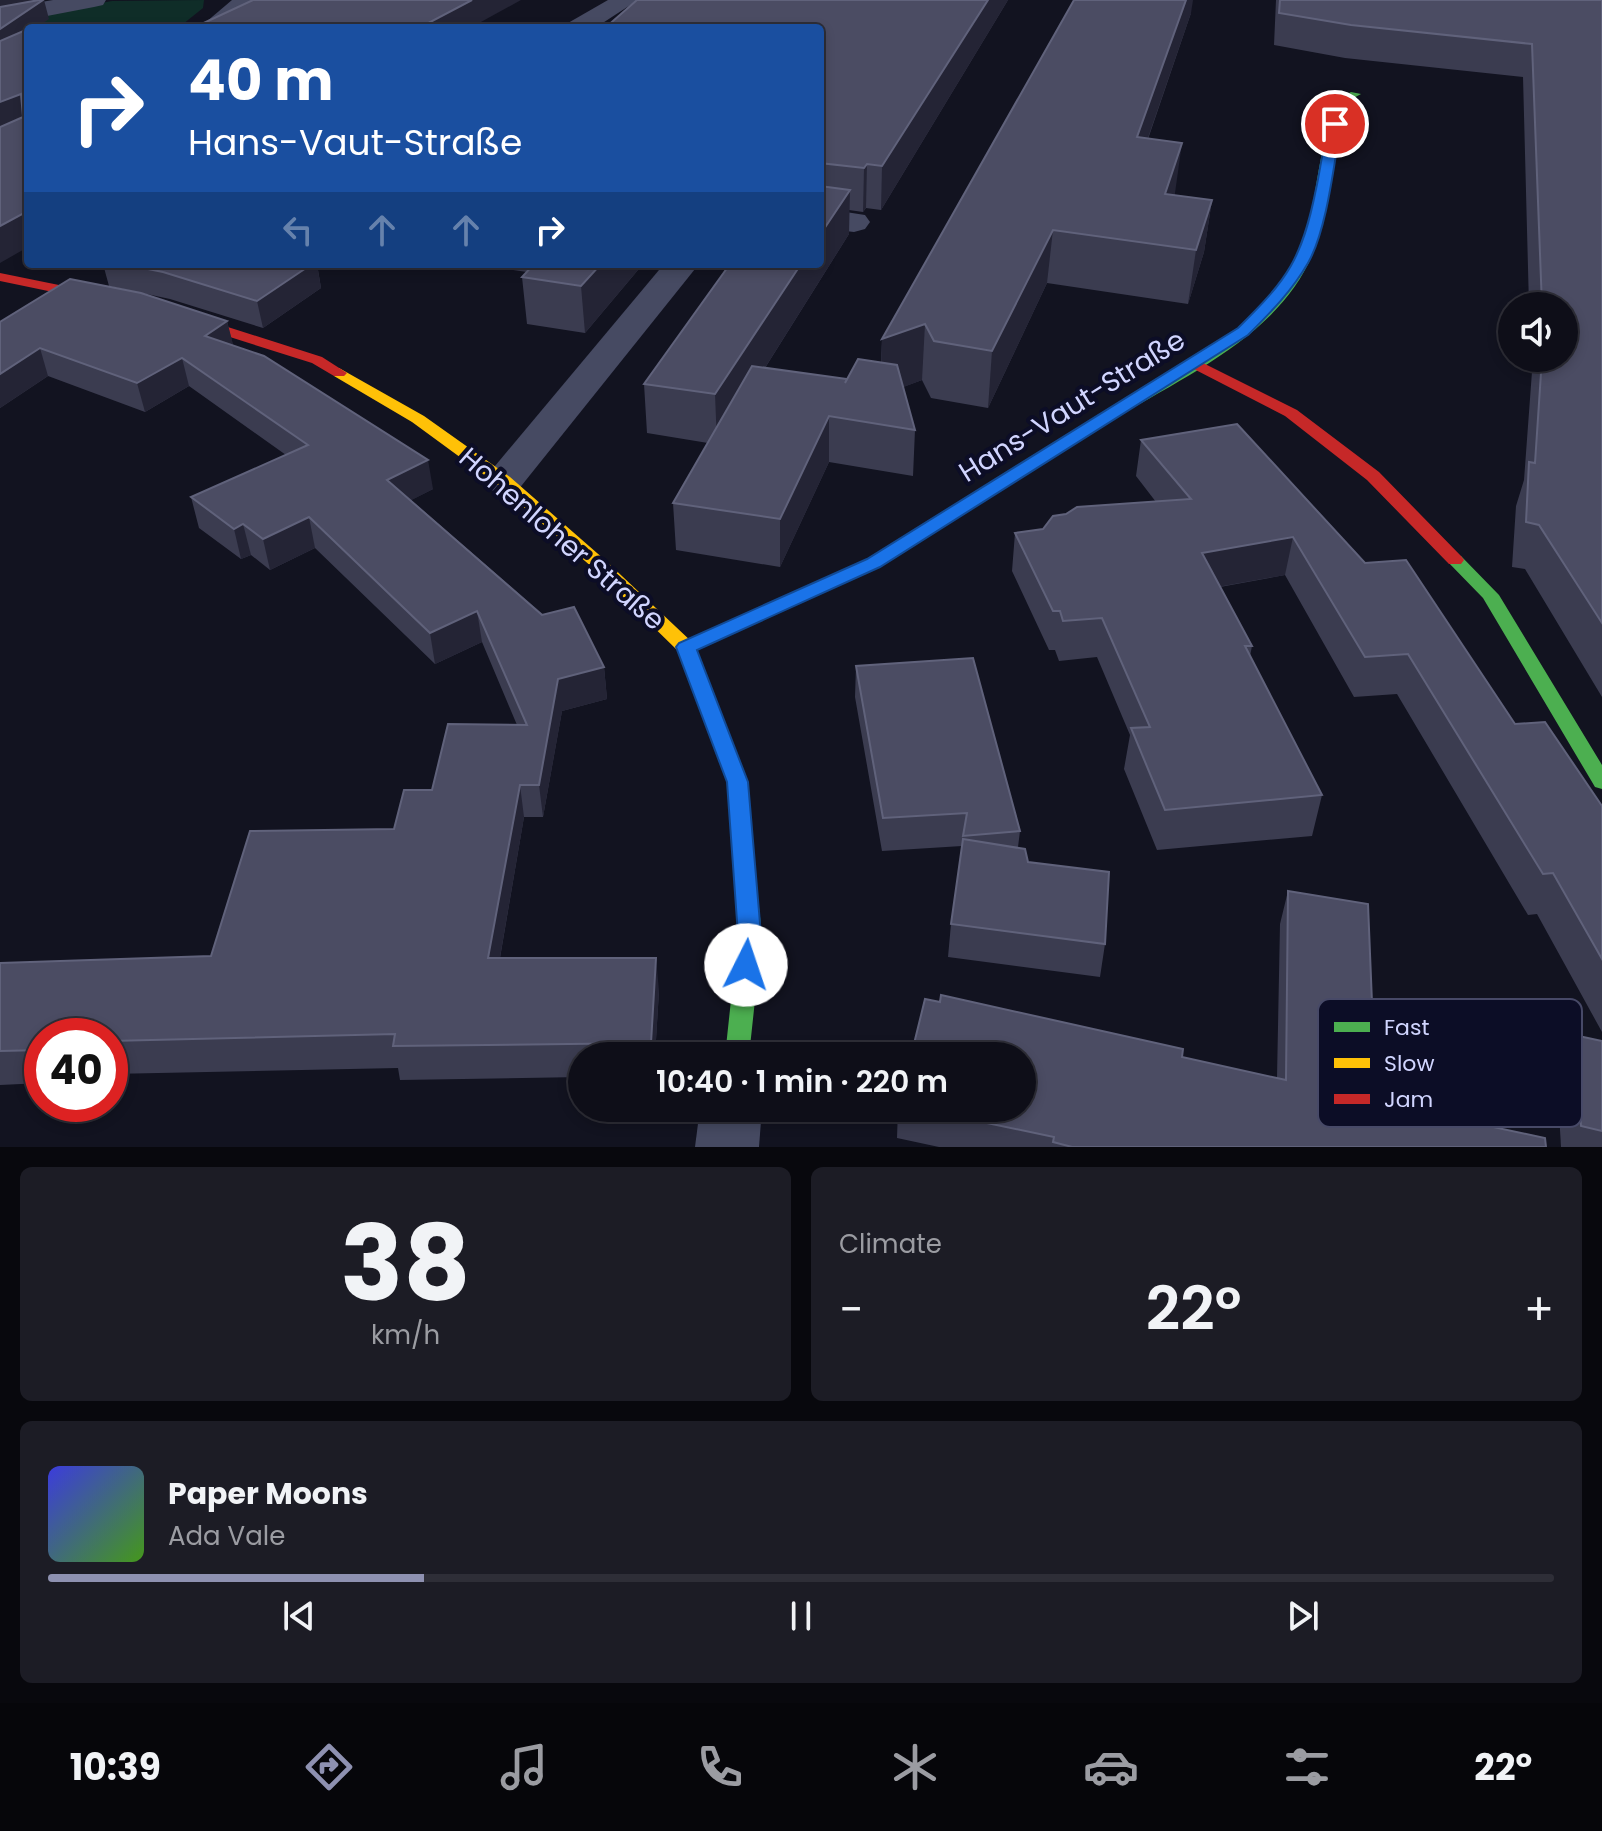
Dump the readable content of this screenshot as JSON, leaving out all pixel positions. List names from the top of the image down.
{
  "streets": {
    "street": ["Hans-Vaut-Straße", "Hohenloher Straße"]
  },
  "crossings": [
    ["Hans-Vaut-Straße", "Hohenloher Straße"]
  ],
  "legend": ["Fast", "Slow", "Jam"],
  "page": {
    "turn": ["40 m", "Hans-Vaut-Straße"],
    "limit": "40",
    "trip": "10:40 · 1 min · 220 m",
    "tile": [
      ["38", "km/h"],
      "Climate"
    ],
    "heat": ["−", "22°", "+"],
    "song": ["Paper Moons", "Ada Vale"],
    "tabs": ["10:39", "22°"]
  }
}
